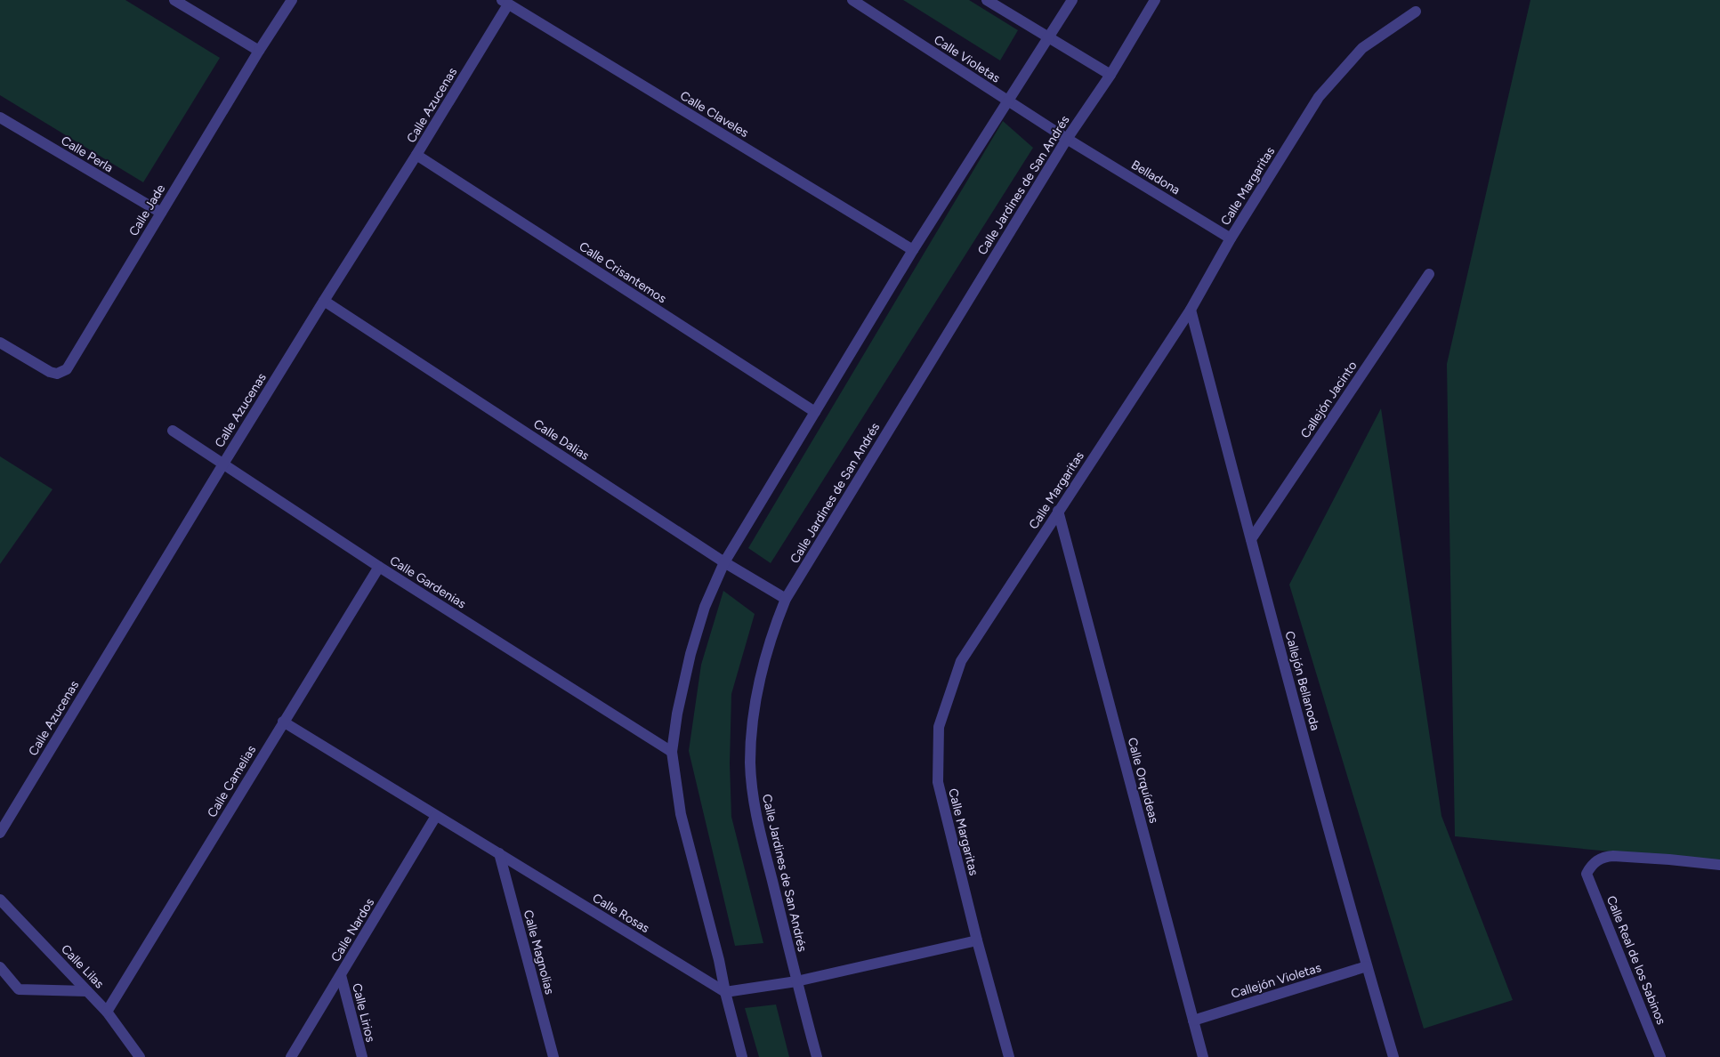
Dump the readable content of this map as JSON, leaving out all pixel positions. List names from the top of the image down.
{
  "streets": {
    "street": [
      "Calle Violetas",
      "Calle Azucenas",
      "Calle Claveles",
      "Calle Perla",
      "Belladona",
      "Calle Jardines de San Andrés",
      "Calle Margaritas",
      "Calle Jade",
      "Calle Crisantemos",
      "Callejón Jacinto",
      "Calle Dalias",
      "Calle Gardenias",
      "Callejón Bellanoda",
      "Calle Orquídeas",
      "Calle Camelias",
      "Calle Rosas",
      "Calle Nardos",
      "Calle Magnolias",
      "Calle Real de los Sabinos",
      "Calle Lilas",
      "Callejón Violetas",
      "Calle Lirios"
    ]
  },
  "crossings": [
    ["Calle Violetas", "Belladona"],
    ["Calle Violetas", "Calle Jardines de San Andrés"],
    ["Calle Azucenas", "Calle Claveles"],
    ["Calle Azucenas", "Calle Crisantemos"],
    ["Calle Azucenas", "Calle Dalias"],
    ["Calle Azucenas", "Calle Gardenias"],
    ["Calle Perla", "Calle Jade"],
    ["Belladona", "Calle Jardines de San Andrés"],
    ["Belladona", "Calle Margaritas"],
    ["Calle Jardines de San Andrés", "Calle Dalias"],
    ["Calle Margaritas", "Callejón Bellanoda"],
    ["Calle Margaritas", "Calle Orquídeas"],
    ["Callejón Jacinto", "Callejón Bellanoda"],
    ["Calle Gardenias", "Calle Camelias"],
    ["Callejón Bellanoda", "Callejón Violetas"],
    ["Calle Orquídeas", "Callejón Violetas"],
    ["Calle Camelias", "Calle Rosas"],
    ["Calle Camelias", "Calle Lilas"],
    ["Calle Rosas", "Calle Nardos"],
    ["Calle Rosas", "Calle Magnolias"],
    ["Calle Nardos", "Calle Lirios"]
  ]
}
